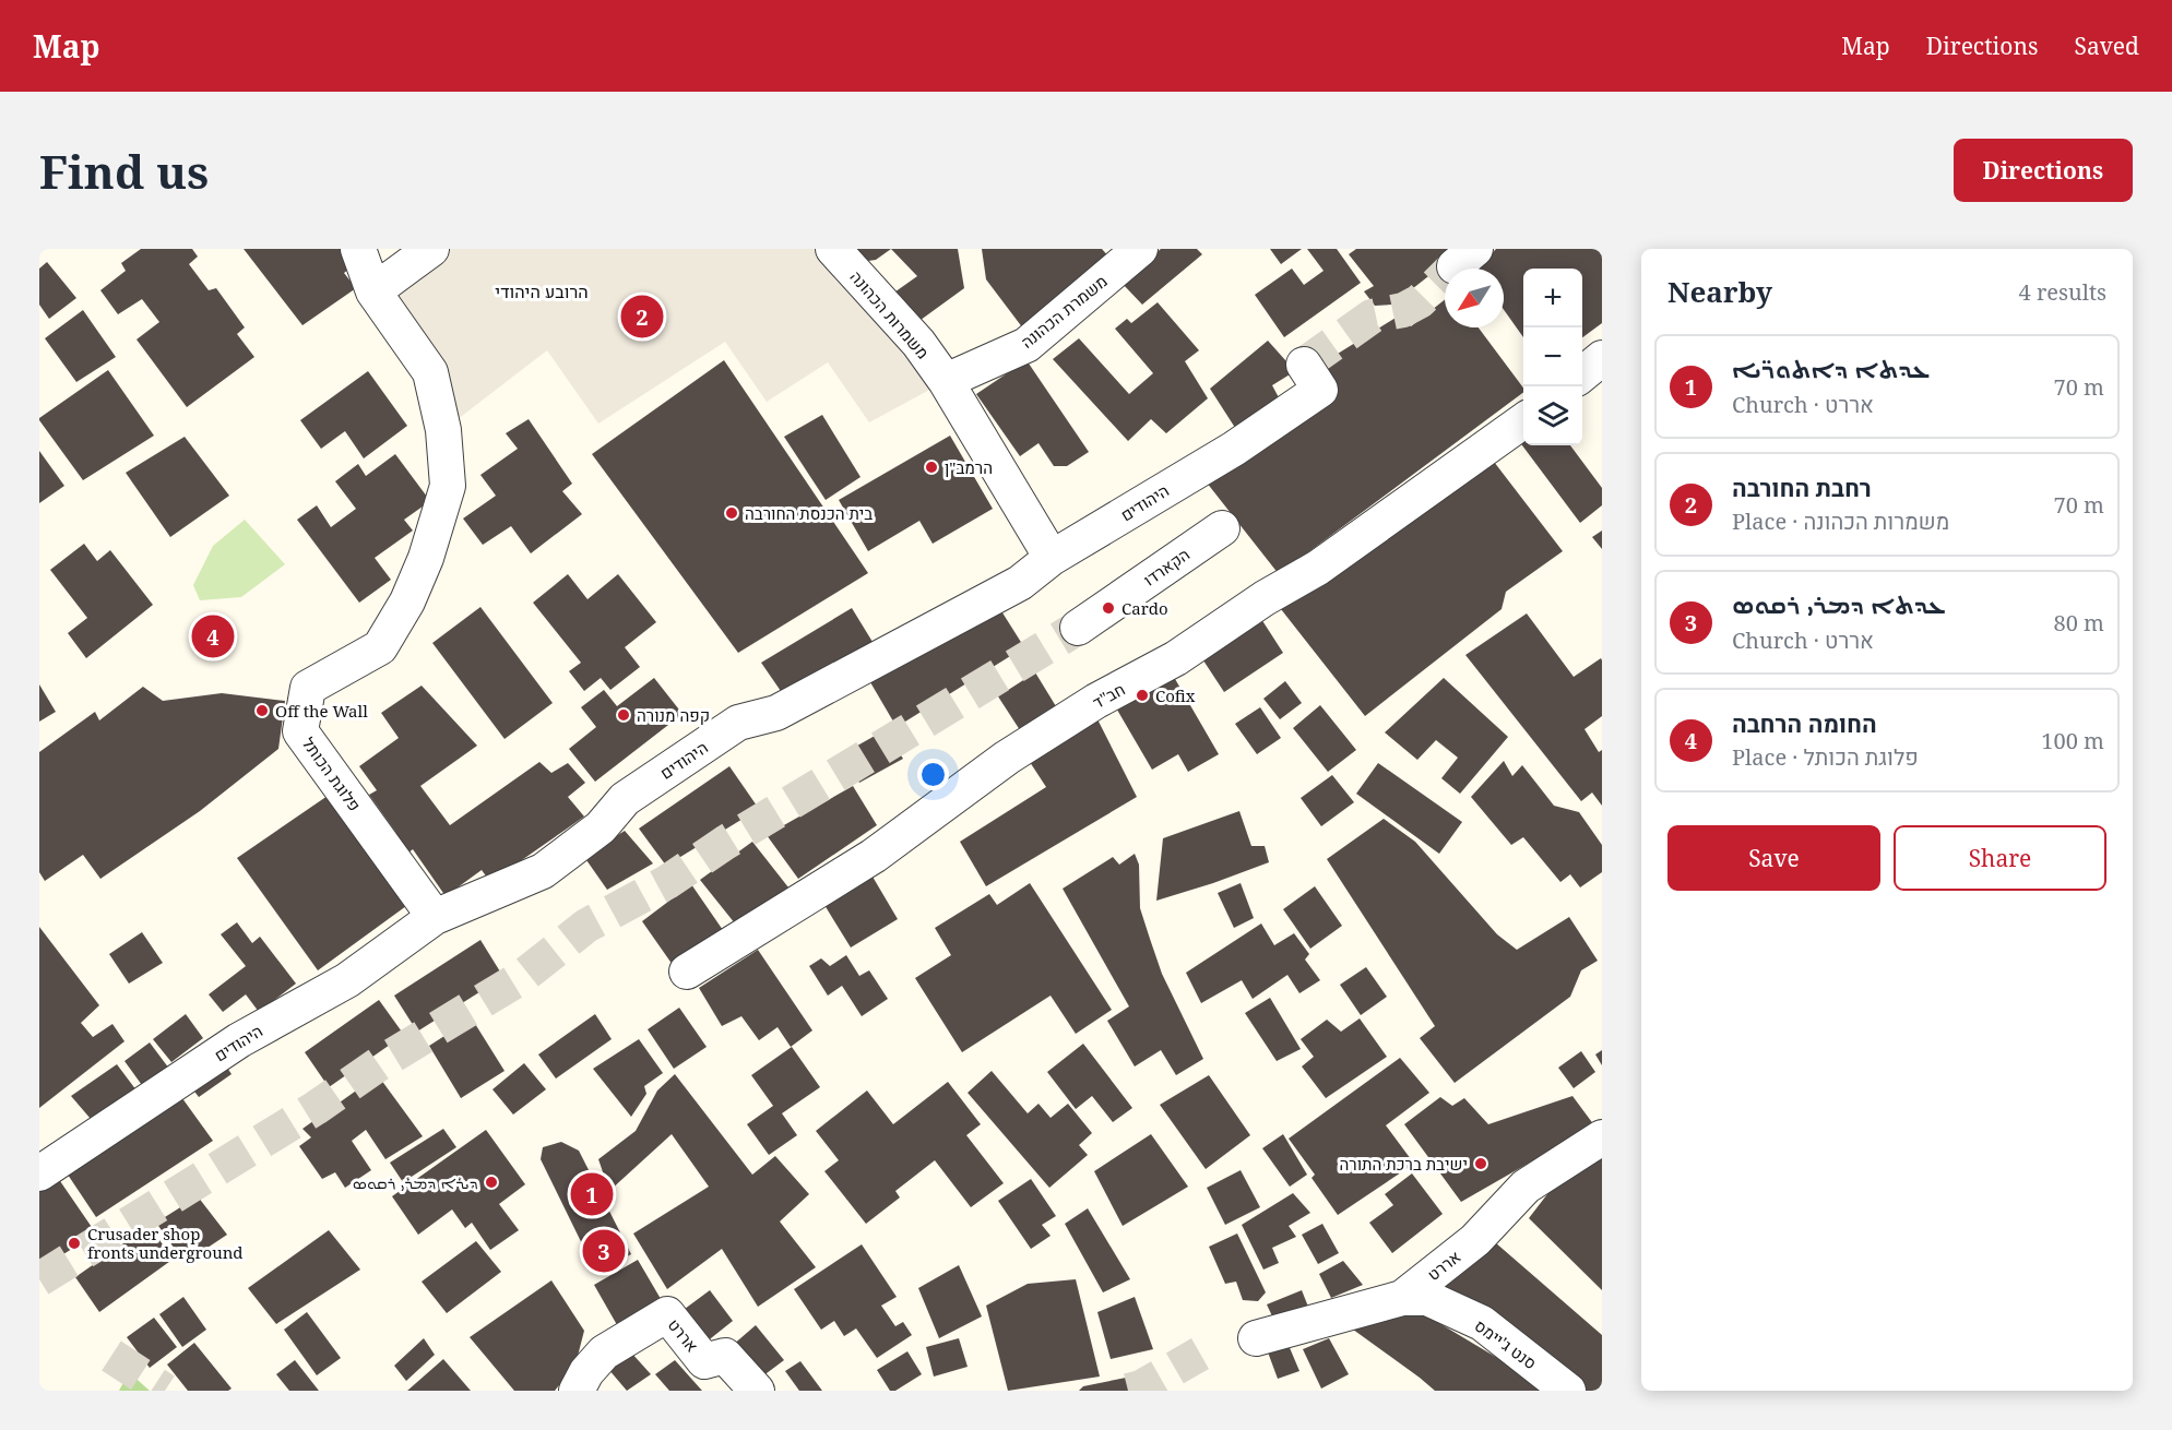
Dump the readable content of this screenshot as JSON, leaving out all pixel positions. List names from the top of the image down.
{
  "streets": {
    "street": [
      "משמרת הכהונה",
      "משמרות הכהונה",
      "היהודים",
      "הקארדו",
      "חב\"ד",
      "פלוגת הכותל",
      "אררט",
      "סנט ג'יימס"
    ]
  },
  "crossings": [
    ["משמרת הכהונה", "משמרות הכהונה"],
    ["משמרות הכהונה", "היהודים"],
    ["היהודים", "פלוגת הכותל"],
    ["אררט", "סנט ג'יימס"]
  ],
  "districts": ["הרובע היהודי"],
  "places": [
    "הרמב\"ן",
    "בית הכנסת החורבה",
    "Cardo",
    "Cofix",
    "Off the Wall",
    "קפה מנורה",
    "ישיבת ברכת התורה",
    "ܕܝܪܐ ܕܡܪܝ ܪܩܘܣ",
    "Crusader shop fronts underground"
  ],
  "north": "bottom left",
  "page": {
    "header": "Map",
    "nav": ["Map", "Directions", "Saved"],
    "buttons": [
      "Directions",
      ["Save", "Share"]
    ],
    "title": "Find us",
    "heading": ["Nearby", "4 results"],
    "map_buttons": ["+", "−"],
    "pins": [
      "2",
      "4",
      "1",
      "3"
    ],
    "list": [
      {
        "mark": "1",
        "name": "ܥܕܬܐ ܕܐܬܘܖ̈ܝܐ",
        "note": "Church · אררט",
        "value": "70 m"
      },
      {
        "mark": "2",
        "name": "רחבת החורבה",
        "note": "Place · משמרות הכהונה",
        "value": "70 m"
      },
      {
        "mark": "3",
        "name": "ܥܕܬܐ ܕܡܪܝ ܪܩܘܣ",
        "note": "Church · אררט",
        "value": "80 m"
      },
      {
        "mark": "4",
        "name": "החומה הרחבה",
        "note": "Place · פלוגת הכותל",
        "value": "100 m"
      }
    ]
  }
}
